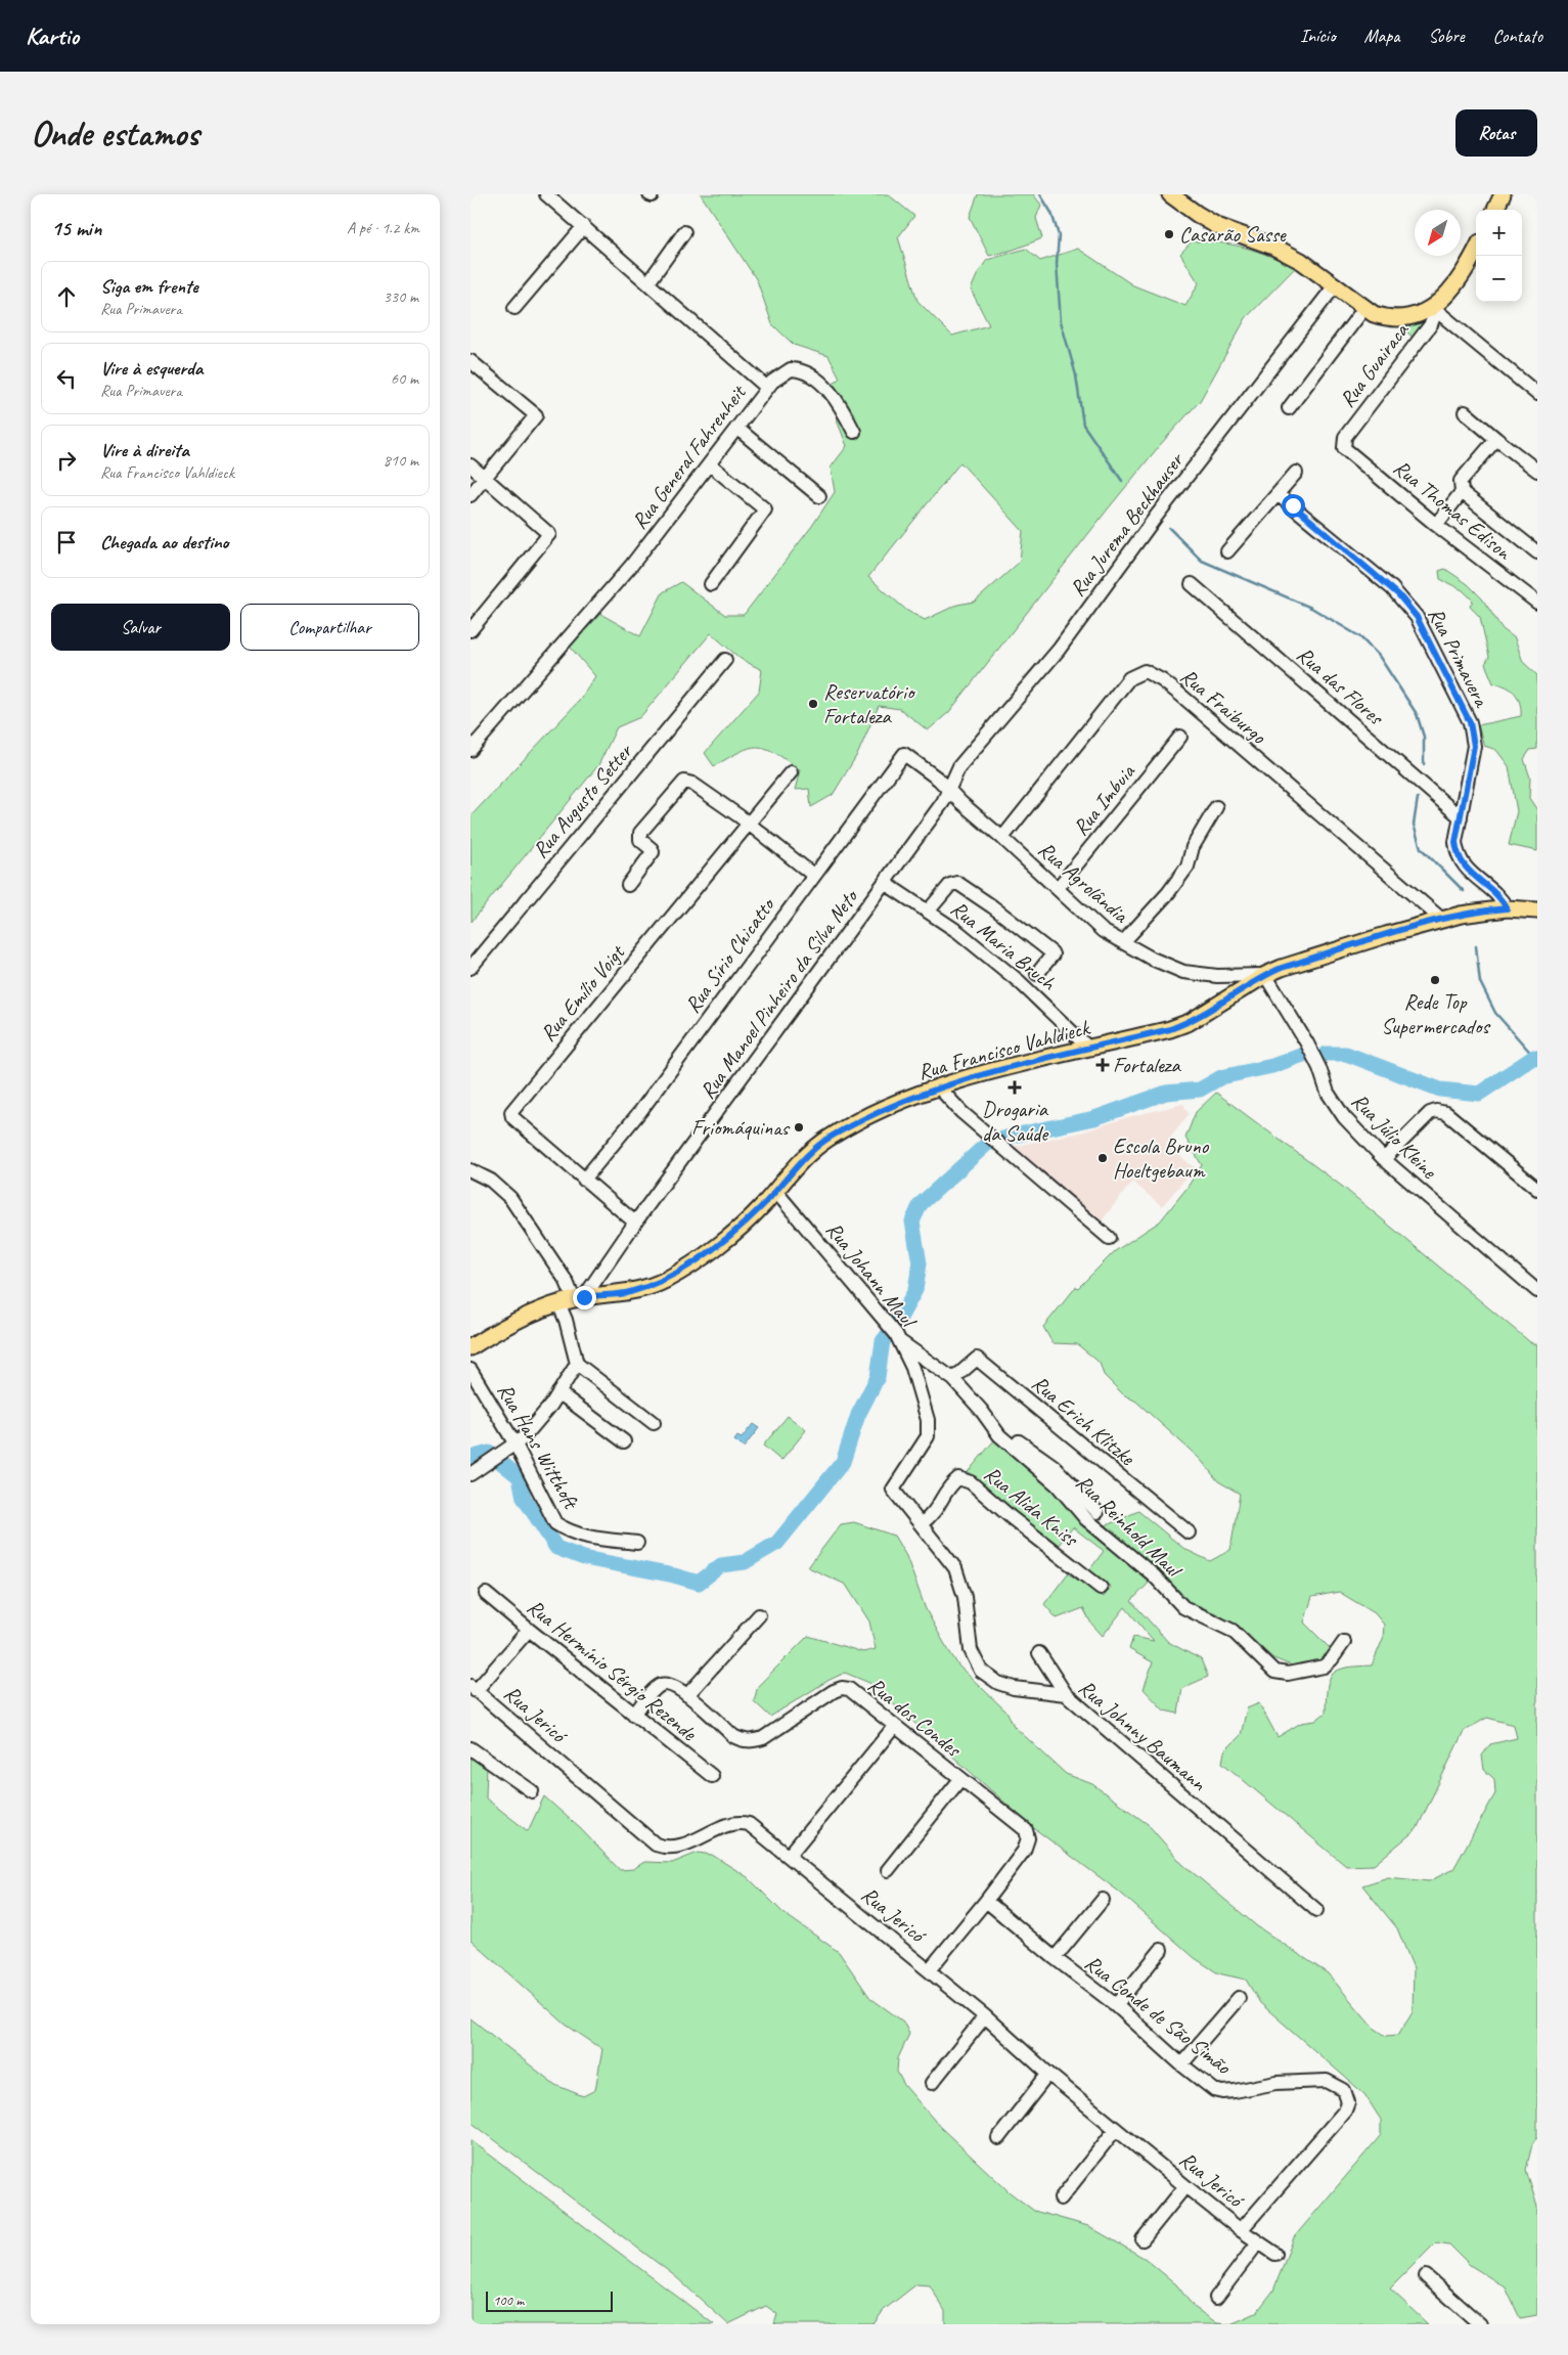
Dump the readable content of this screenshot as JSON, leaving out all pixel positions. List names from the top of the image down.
{
  "streets": {
    "main road": ["Rua Francisco Vahldieck"],
    "street": [
      "Rua Guairaca",
      "Rua General Fahrenheit",
      "Rua Thomas Edison",
      "Rua Jurema Beckhauser",
      "Rua Primavera",
      "Rua das Flores",
      "Rua Fraiburgo",
      "Rua Imbuia",
      "Rua Augusto Setter",
      "Rua Agrolândia",
      "Rua Maria Bruch",
      "Rua Sírio Chicatto",
      "Rua Emílio Voigt",
      "Rua Manoel Pinheiro da Silva Neto",
      "Rua Júlio Kleine",
      "Rua Johann Maul",
      "Rua Erich Klitzke",
      "Rua Hans Witthoft",
      "Rua Alida Kniss",
      "Rua Reinhold Maul",
      "Rua Hermínio Sérgio Rezende",
      "Rua Jericó",
      "Rua dos Condes",
      "Rua Johnny Baumann",
      "Rua Conde de São Simão"
    ]
  },
  "crossings": [
    ["Rua Guairaca", "Rua Thomas Edison"],
    ["Rua Jurema Beckhauser", "Rua Agrolândia"],
    ["Rua Jurema Beckhauser", "Rua Manoel Pinheiro da Silva Neto"],
    ["Rua Primavera", "Rua das Flores"],
    ["Rua Primavera", "Rua Francisco Vahldieck"],
    ["Rua Fraiburgo", "Rua Agrolândia"],
    ["Rua Fraiburgo", "Rua Francisco Vahldieck"],
    ["Rua Imbuia", "Rua Agrolândia"],
    ["Rua Agrolândia", "Rua Sírio Chicatto"],
    ["Rua Agrolândia", "Rua Manoel Pinheiro da Silva Neto"],
    ["Rua Agrolândia", "Rua Francisco Vahldieck"],
    ["Rua Agrolândia", "Rua Júlio Kleine"],
    ["Rua Maria Bruch", "Rua Manoel Pinheiro da Silva Neto"],
    ["Rua Maria Bruch", "Rua Francisco Vahldieck"],
    ["Rua Sírio Chicatto", "Rua Emílio Voigt"],
    ["Rua Emílio Voigt", "Rua Manoel Pinheiro da Silva Neto"],
    ["Rua Manoel Pinheiro da Silva Neto", "Rua Francisco Vahldieck"],
    ["Rua Francisco Vahldieck", "Rua Júlio Kleine"],
    ["Rua Francisco Vahldieck", "Rua Johann Maul"],
    ["Rua Johann Maul", "Rua Alida Kniss"],
    ["Rua Johann Maul", "Rua Reinhold Maul"],
    ["Rua Johann Maul", "Rua Johnny Baumann"],
    ["Rua Erich Klitzke", "Rua Reinhold Maul"],
    ["Rua Alida Kniss", "Rua Johnny Baumann"],
    ["Rua Hermínio Sérgio Rezende", "Rua dos Condes"],
    ["Rua Jericó", "Rua dos Condes"],
    ["Rua Jericó", "Rua Conde de São Simão"],
    ["Rua dos Condes", "Rua Conde de São Simão"]
  ],
  "places": {
    "other": [
      "Casarão Sasse",
      "Reservatório Fortaleza",
      "Rede Top Supermercados",
      "Friomáquinas",
      "Escola Bruno Hoeltgebaum"
    ],
    "health": ["Fortaleza", "Drogaria da Saúde"]
  },
  "scale_bar": "100 m",
  "north": "bottom left",
  "page": {
    "header": "Kartio",
    "nav": [
      "Início",
      "Mapa",
      "Sobre",
      "Contato"
    ],
    "buttons": [
      "Rotas",
      ["Salvar", "Compartilhar"]
    ],
    "title": "Onde estamos",
    "heading": ["15 min", "A pé · 1.2 km"],
    "map_buttons": ["+", "−"],
    "list": [
      ["Siga em frente", "Rua Primavera", "330 m"],
      ["Vire à esquerda", "Rua Primavera", "60 m"],
      ["Vire à direita", "Rua Francisco Vahldieck", "810 m"],
      "Chegada ao destino"
    ],
    "scale": "100 m"
  }
}
